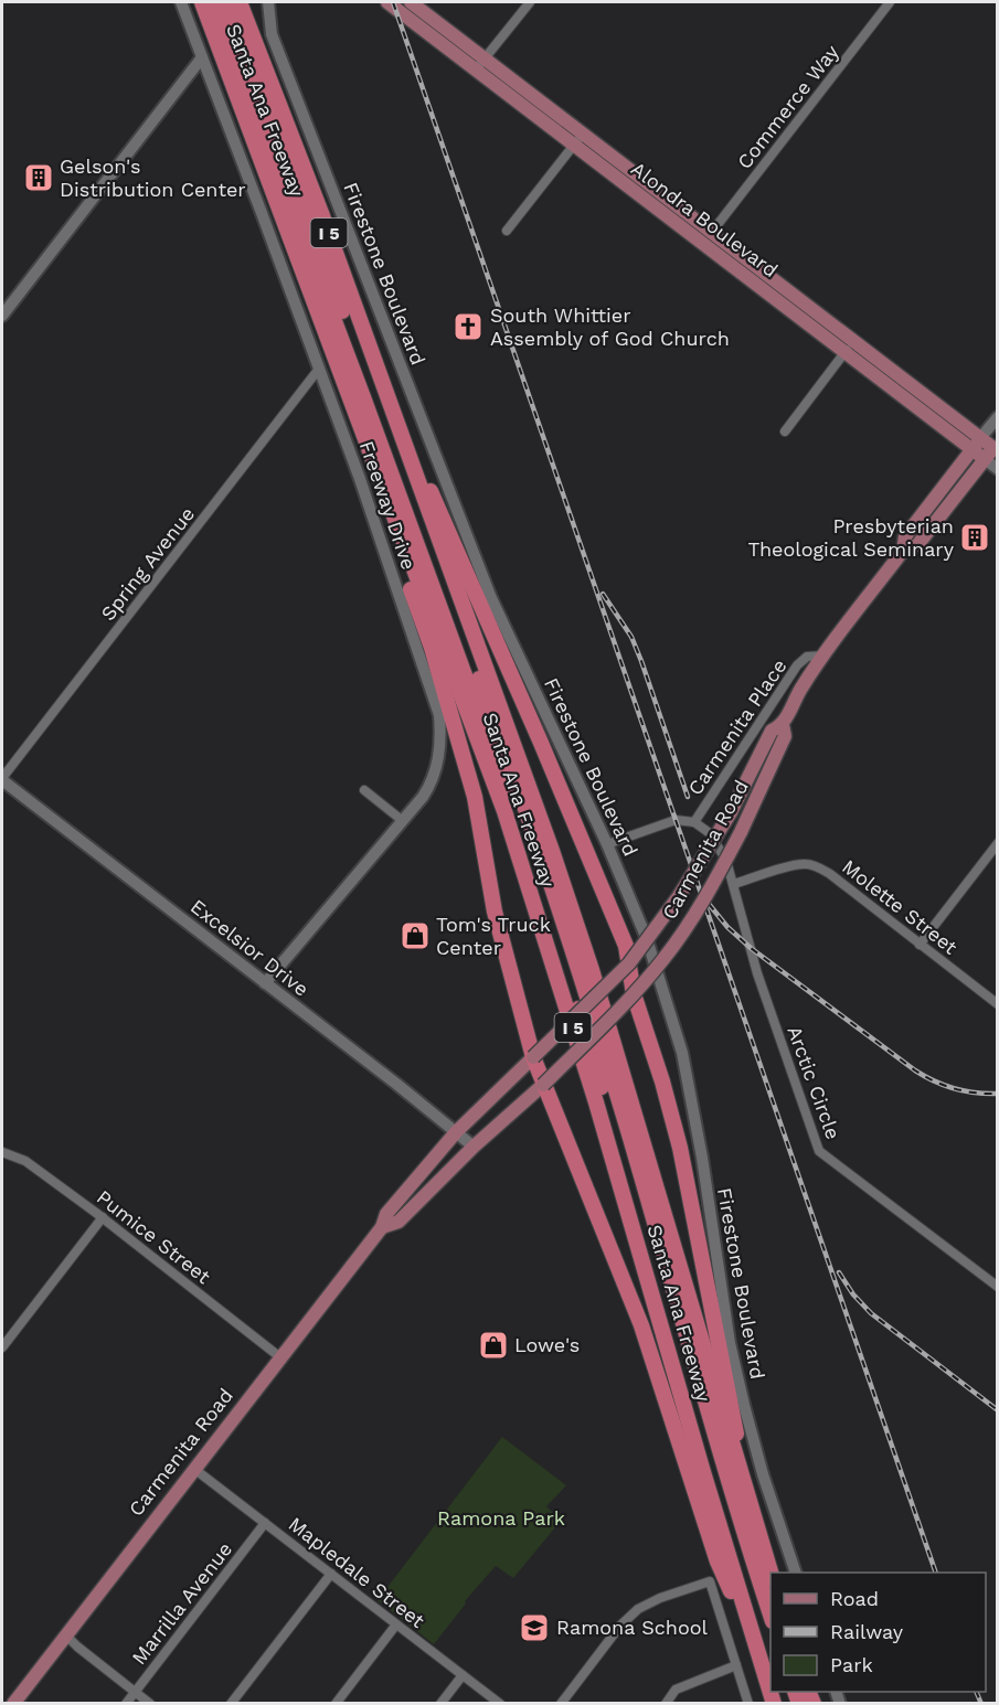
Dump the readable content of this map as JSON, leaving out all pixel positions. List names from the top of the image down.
{
  "streets": {
    "highway": ["Santa Ana Freeway", "I 5"],
    "main road": ["Alondra Boulevard", "Carmenita Road"],
    "street": [
      "Commerce Way",
      "Firestone Boulevard",
      "Freeway Drive",
      "Spring Avenue",
      "Carmenita Place",
      "Molette Street",
      "Excelsior Drive",
      "Arctic Circle",
      "Pumice Street",
      "Mapledale Street",
      "Marrilla Avenue"
    ]
  },
  "crossings": [
    ["Commerce Way", "Alondra Boulevard"],
    ["Alondra Boulevard", "Carmenita Road"],
    ["Firestone Boulevard", "Carmenita Place"],
    ["Freeway Drive", "Spring Avenue"],
    ["Freeway Drive", "Excelsior Drive"],
    ["Spring Avenue", "Excelsior Drive"],
    ["Carmenita Place", "Carmenita Road"],
    ["Carmenita Place", "Arctic Circle"],
    ["Carmenita Road", "Excelsior Drive"],
    ["Carmenita Road", "Pumice Street"],
    ["Carmenita Road", "Mapledale Street"],
    ["Molette Street", "Arctic Circle"],
    ["Mapledale Street", "Marrilla Avenue"]
  ],
  "parks": ["Ramona Park"],
  "places": {
    "building": ["Gelson's Distribution Center", "Presbyterian Theological Seminary"],
    "church": ["South Whittier Assembly of God Church"],
    "shop": ["Tom's Truck Center", "Lowe's"],
    "school or university": ["Ramona School"]
  },
  "legend": ["Road", "Railway", "Park"]
}
